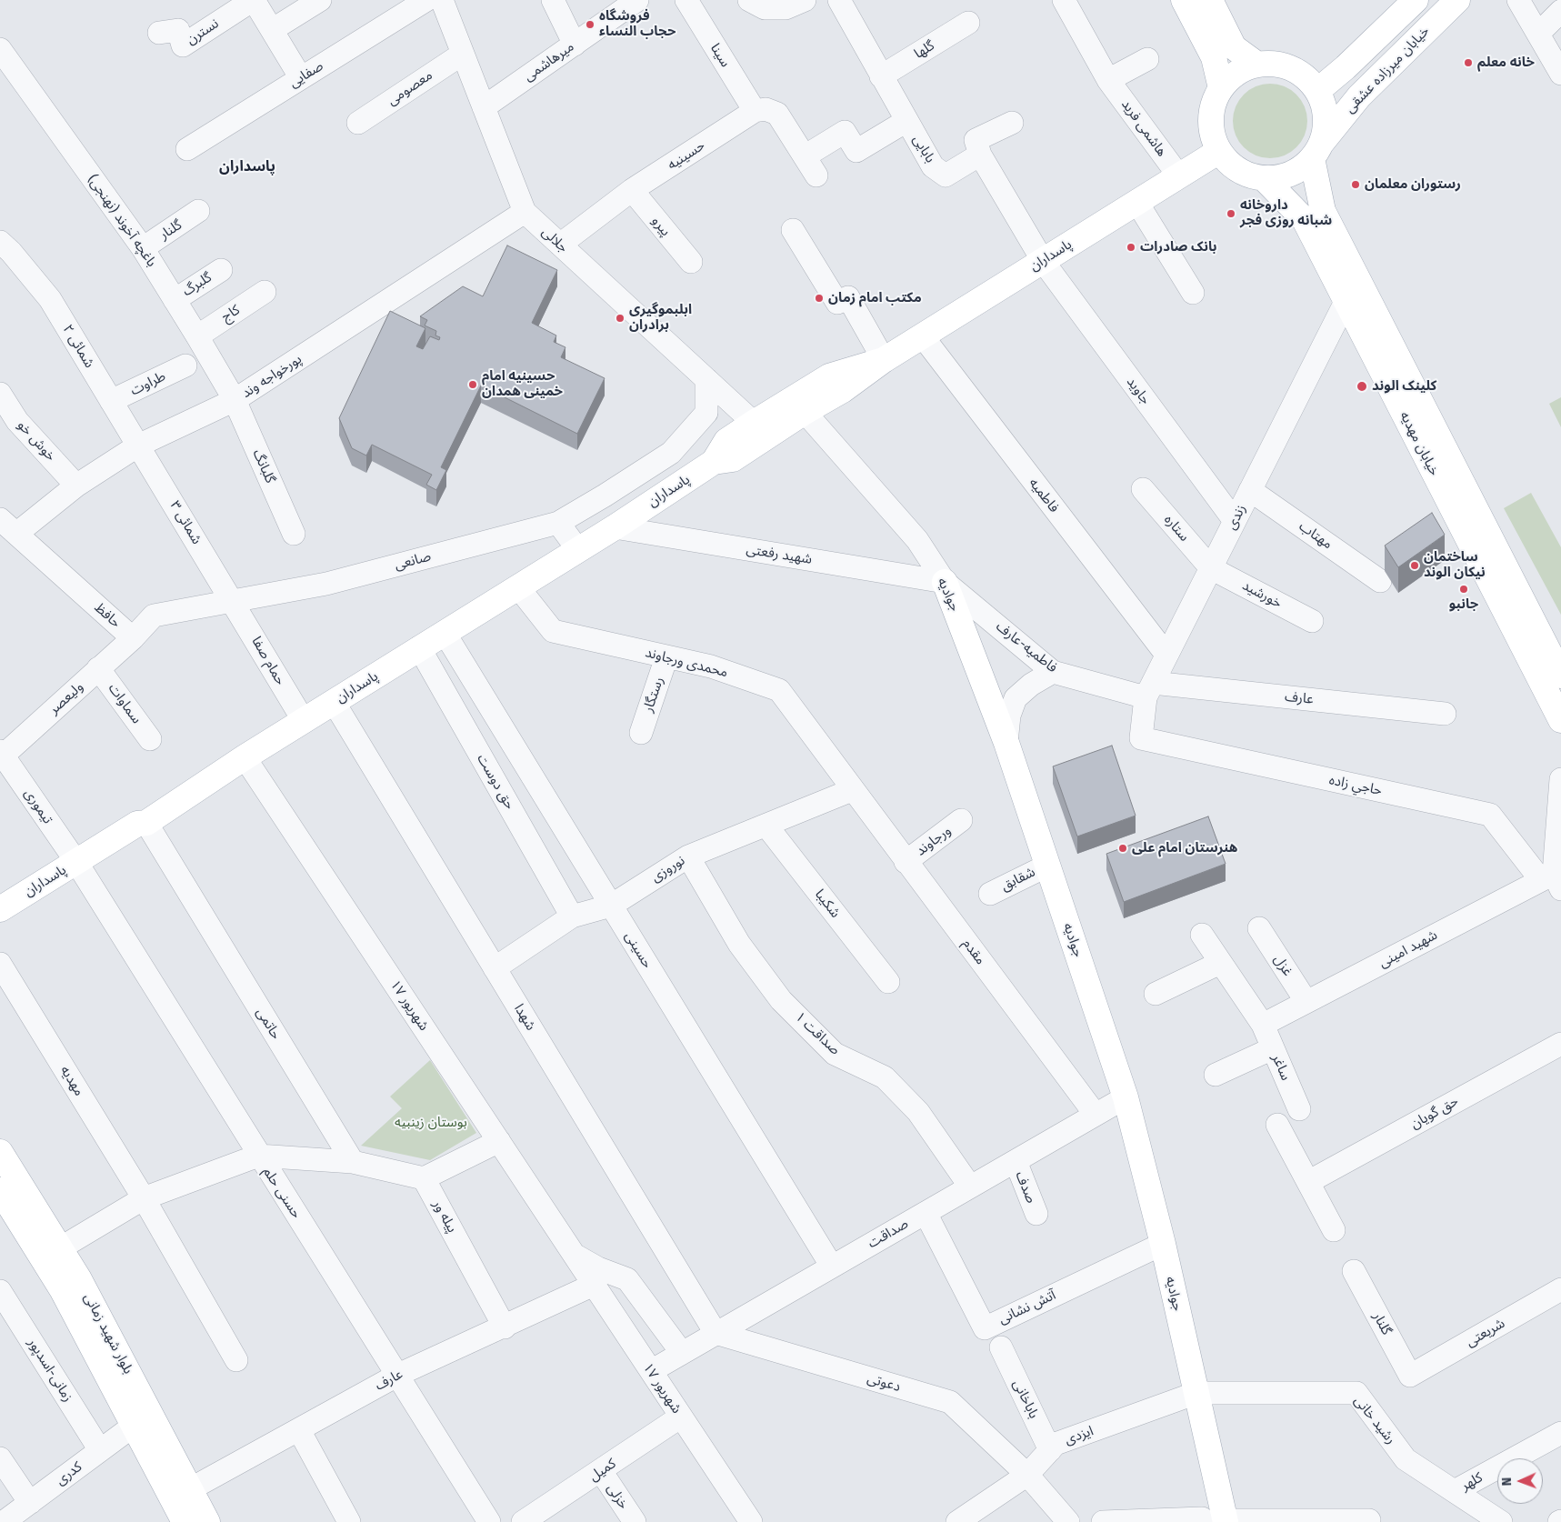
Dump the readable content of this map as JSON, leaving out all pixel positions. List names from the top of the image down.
{
  "streets": {
    "main road": [
      "خیابان میرزاده عشقی",
      "پاسداران",
      "خیابان مهدیه",
      "جوادیه",
      "بلوار شهید زمانی"
    ],
    "street": [
      "نسترن",
      "گلها",
      "سینا",
      "میرهاشمی",
      "صفایی",
      "معصومی",
      "هاشمی فرید",
      "بابایی",
      "حسینیه",
      "باغچه آخوند (نهنجی)",
      "پیرو",
      "گلنار",
      "جلالی",
      "گلبرگ",
      "کاج",
      "شمائی ۲",
      "پورخواجه وند",
      "طراوت",
      "جاوید",
      "خوش خو",
      "گلبانگ",
      "فاطمیه",
      "زندی",
      "شمائی ۳",
      "ستاره",
      "مهتاب",
      "شهید رفعتی",
      "صانعی",
      "خورشید",
      "حافظ",
      "فاطمیه-عارف",
      "حمام صفا",
      "محمدی ورجاوند",
      "رستگار",
      "ولیعصر",
      "عارف",
      "سماوات",
      "حق دوست",
      "حاجي زاده",
      "تیموری",
      "ورجاوند",
      "نوروزی",
      "شقابق",
      "شکیبا",
      "شهید امینی",
      "حسینی",
      "مقدم",
      "غزل",
      "۱۷ شهریور",
      "شهدا",
      "حاتمی",
      "صداقت ۱",
      "ساغر",
      "مهدیه",
      "حق گویان",
      "صدف",
      "حسنی حلم",
      "پیله ور",
      "صداقت",
      "آتش نشانی",
      "شریعتی",
      "زمانی-اسدپور",
      "دعوتی",
      "باباخانی",
      "رشید خانی",
      "ایزدی",
      "کمیل",
      "کدری",
      "کلهر",
      "خزلی"
    ]
  },
  "crossings": [
    ["گلها", "بابایی"],
    ["سینا", "حسینیه"],
    ["میرهاشمی", "جلالی"],
    ["خیابان میرزاده عشقی", "پاسداران"],
    ["خیابان میرزاده عشقی", "خیابان مهدیه"],
    ["معصومی", "جلالی"],
    ["هاشمی فرید", "پاسداران"],
    ["حسینیه", "پیرو"],
    ["حسینیه", "جلالی"],
    ["باغچه آخوند (نهنجی)", "گلنار"],
    ["باغچه آخوند (نهنجی)", "گلبرگ"],
    ["باغچه آخوند (نهنجی)", "کاج"],
    ["باغچه آخوند (نهنجی)", "پورخواجه وند"],
    ["باغچه آخوند (نهنجی)", "گلبانگ"],
    ["گلنار", "شریعتی"],
    ["جلالی", "پاسداران"],
    ["جلالی", "پورخواجه وند"],
    ["جلالی", "صانعی"],
    ["پاسداران", "جاوید"],
    ["پاسداران", "خیابان مهدیه"],
    ["پاسداران", "فاطمیه"],
    ["پاسداران", "شهید رفعتی"],
    ["پاسداران", "جوادیه"],
    ["پاسداران", "حمام صفا"],
    ["پاسداران", "محمدی ورجاوند"],
    ["پاسداران", "حق دوست"],
    ["پاسداران", "تیموری"],
    ["پاسداران", "حسینی"],
    ["پاسداران", "۱۷ شهریور"],
    ["پاسداران", "شهدا"],
    ["پاسداران", "حاتمی"],
    ["پاسداران", "حسنی حلم"],
    ["شمائی ۲", "پورخواجه وند"],
    ["شمائی ۲", "طراوت"],
    ["شمائی ۲", "شمائی ۳"],
    ["پورخواجه وند", "خوش خو"],
    ["پورخواجه وند", "گلبانگ"],
    ["پورخواجه وند", "شمائی ۳"],
    ["پورخواجه وند", "حافظ"],
    ["جاوید", "زندی"],
    ["خیابان مهدیه", "زندی"],
    ["فاطمیه", "زندی"],
    ["زندی", "ستاره"],
    ["زندی", "مهتاب"],
    ["زندی", "خورشید"],
    ["زندی", "فاطمیه-عارف"],
    ["زندی", "عارف"],
    ["زندی", "حاجي زاده"],
    ["شمائی ۳", "صانعی"],
    ["شمائی ۳", "حافظ"],
    ["شمائی ۳", "حمام صفا"],
    ["ستاره", "خورشید"],
    ["شهید رفعتی", "جوادیه"],
    ["شهید رفعتی", "فاطمیه-عارف"],
    ["صانعی", "حافظ"],
    ["صانعی", "حمام صفا"],
    ["جوادیه", "فاطمیه-عارف"],
    ["جوادیه", "شقابق"],
    ["جوادیه", "صداقت"],
    ["جوادیه", "آتش نشانی"],
    ["جوادیه", "رشید خانی"],
    ["جوادیه", "ایزدی"],
    ["حافظ", "حمام صفا"],
    ["حافظ", "ولیعصر"],
    ["فاطمیه-عارف", "عارف"],
    ["محمدی ورجاوند", "رستگار"],
    ["محمدی ورجاوند", "نوروزی"],
    ["محمدی ورجاوند", "مقدم"],
    ["ولیعصر", "سماوات"],
    ["ولیعصر", "تیموری"],
    ["عارف", "۱۷ شهریور"],
    ["عارف", "حسنی حلم"],
    ["عارف", "پیله ور"],
    ["عارف", "بلوار شهید زمانی"],
    ["حق دوست", "نوروزی"],
    ["حاجي زاده", "شهید امینی"],
    ["تیموری", "حسنی حلم"],
    ["ورجاوند", "مقدم"],
    ["نوروزی", "شکیبا"],
    ["نوروزی", "حسینی"],
    ["نوروزی", "مقدم"],
    ["نوروزی", "شهدا"],
    ["نوروزی", "صداقت ۱"],
    ["شهید امینی", "غزل"],
    ["شهید امینی", "ساغر"],
    ["حسینی", "صداقت"],
    ["مقدم", "صداقت"],
    ["۱۷ شهریور", "صداقت"],
    ["۱۷ شهریور", "کمیل"],
    ["شهدا", "صداقت"],
    ["شهدا", "دعوتی"],
    ["صداقت ۱", "صداقت"],
    ["صدف", "صداقت"],
    ["صداقت", "آتش نشانی"],
    ["صداقت", "دعوتی"],
    ["بلوار شهید زمانی", "کدری"],
    ["زمانی-اسدپور", "کدری"],
    ["دعوتی", "ایزدی"],
    ["باباخانی", "ایزدی"],
    ["رشید خانی", "ایزدی"],
    ["رشید خانی", "کلهر"],
    ["کمیل", "خزلی"]
  ],
  "districts": ["پاسداران"],
  "parks": ["بوستان زینبیه"],
  "places": [
    "فروشگاه حجاب النساء",
    "خانه معلم",
    "رستوران معلمان",
    "داروخانه شبانه روزی فجر",
    "بانک صادرات",
    "مکتب امام زمان",
    "ابلبموگیری برادران",
    "حسینیه امام خمینی همدان",
    "کلینک الوند",
    "ساختمان نیکان الوند",
    "جانبو",
    "هنرستان امام علی"
  ],
  "north": "left"
}
